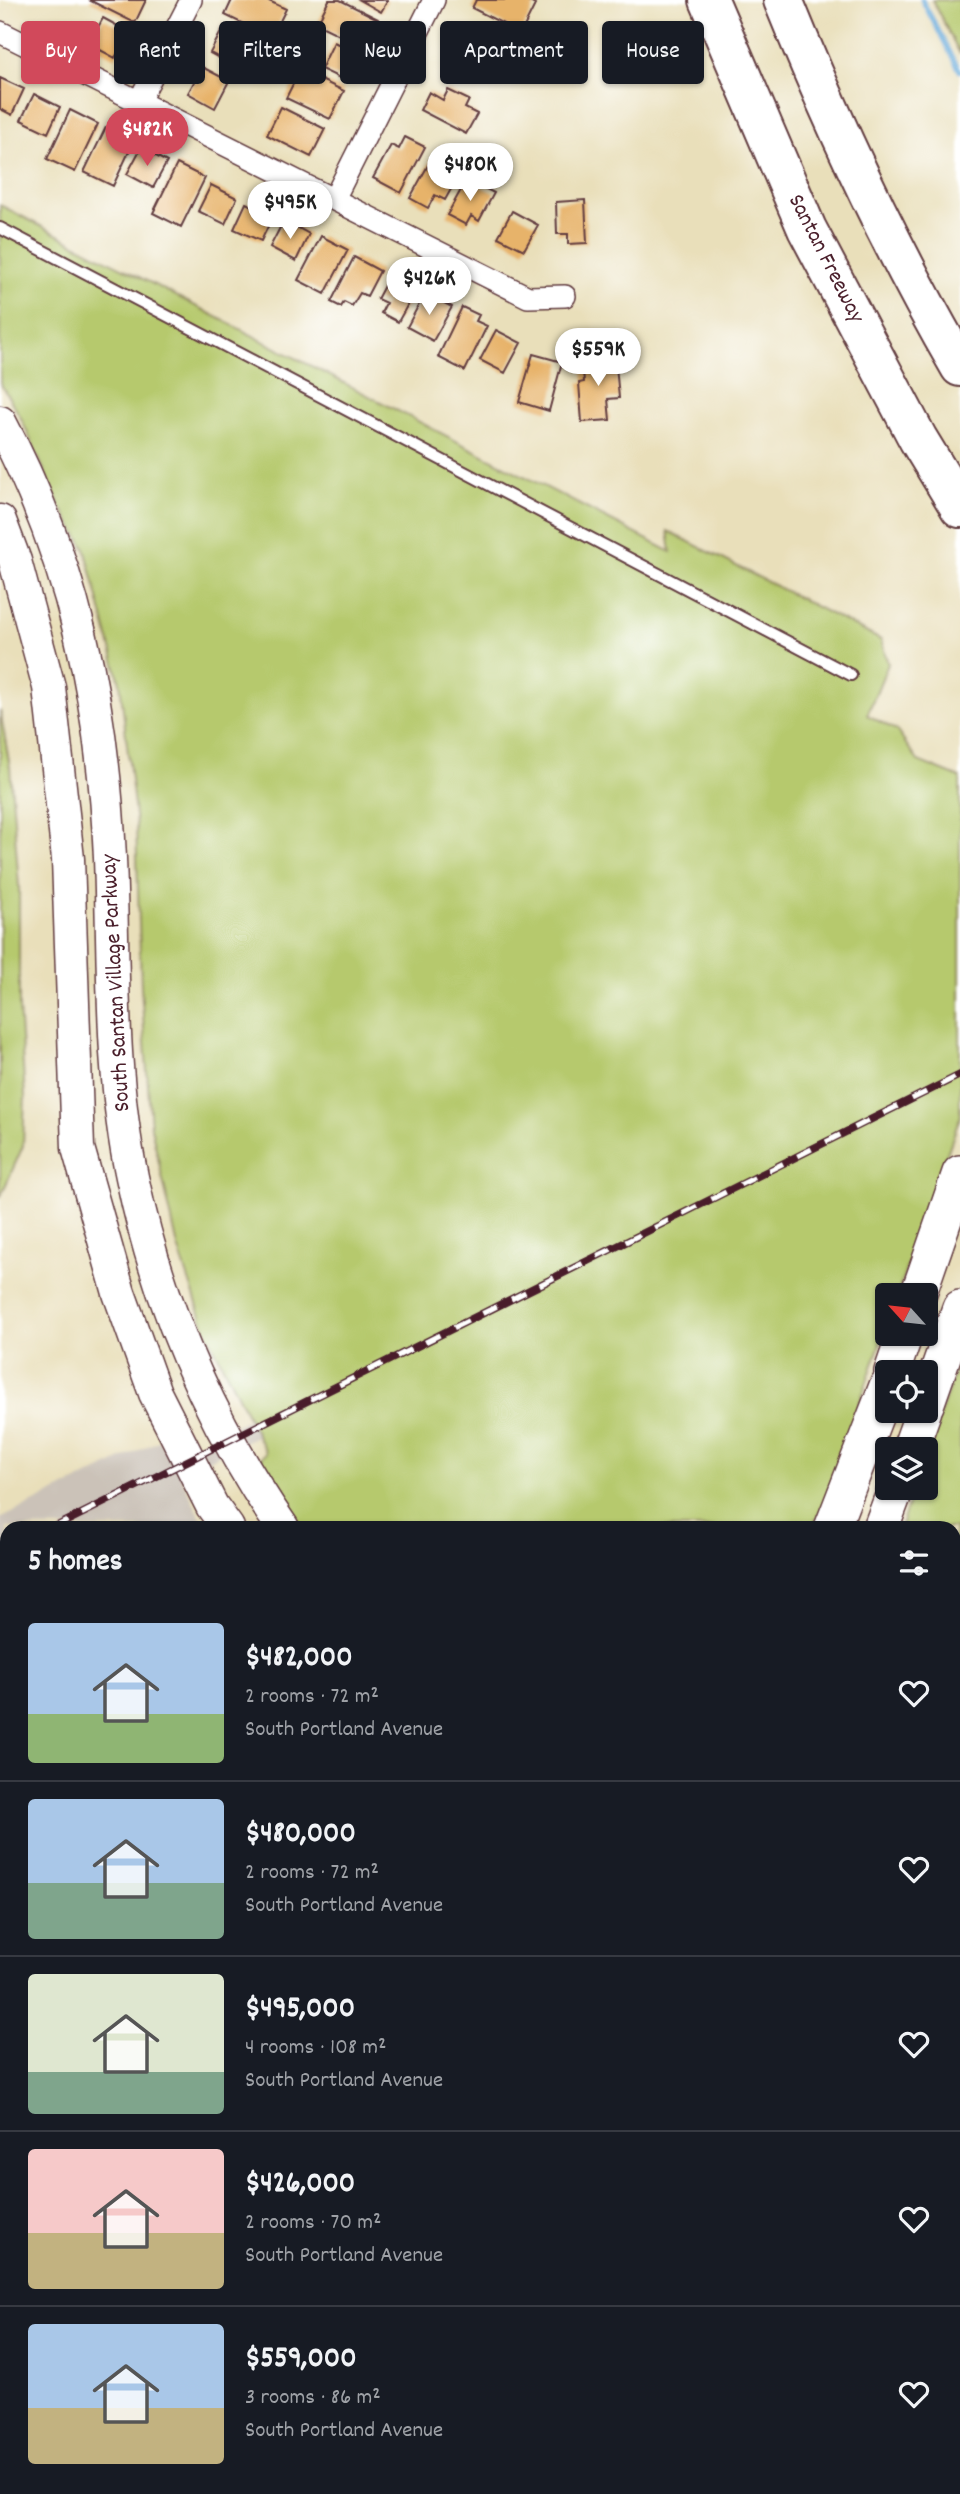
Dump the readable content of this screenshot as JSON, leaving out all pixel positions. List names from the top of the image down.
{
  "streets": {
    "highway": ["Santan Freeway"],
    "main road": ["South Santan Village Parkway"]
  },
  "north": "top left",
  "page": {
    "chip": [
      "Buy",
      "Rent",
      "Filters",
      "New",
      "Apartment",
      "House"
    ],
    "price": [
      "$482K",
      "$480K",
      "$495K",
      "$426K",
      "$559K"
    ],
    "heading": "5 homes",
    "list": [
      {
        "name": "$482,000",
        "note": "2 rooms · 72 m² · South Portland Avenue"
      },
      {
        "name": "$480,000",
        "note": "2 rooms · 72 m² · South Portland Avenue"
      },
      {
        "name": "$495,000",
        "note": "4 rooms · 108 m² · South Portland Avenue"
      },
      {
        "name": "$426,000",
        "note": "2 rooms · 70 m² · South Portland Avenue"
      },
      {
        "name": "$559,000",
        "note": "3 rooms · 86 m² · South Portland Avenue"
      }
    ]
  }
}
